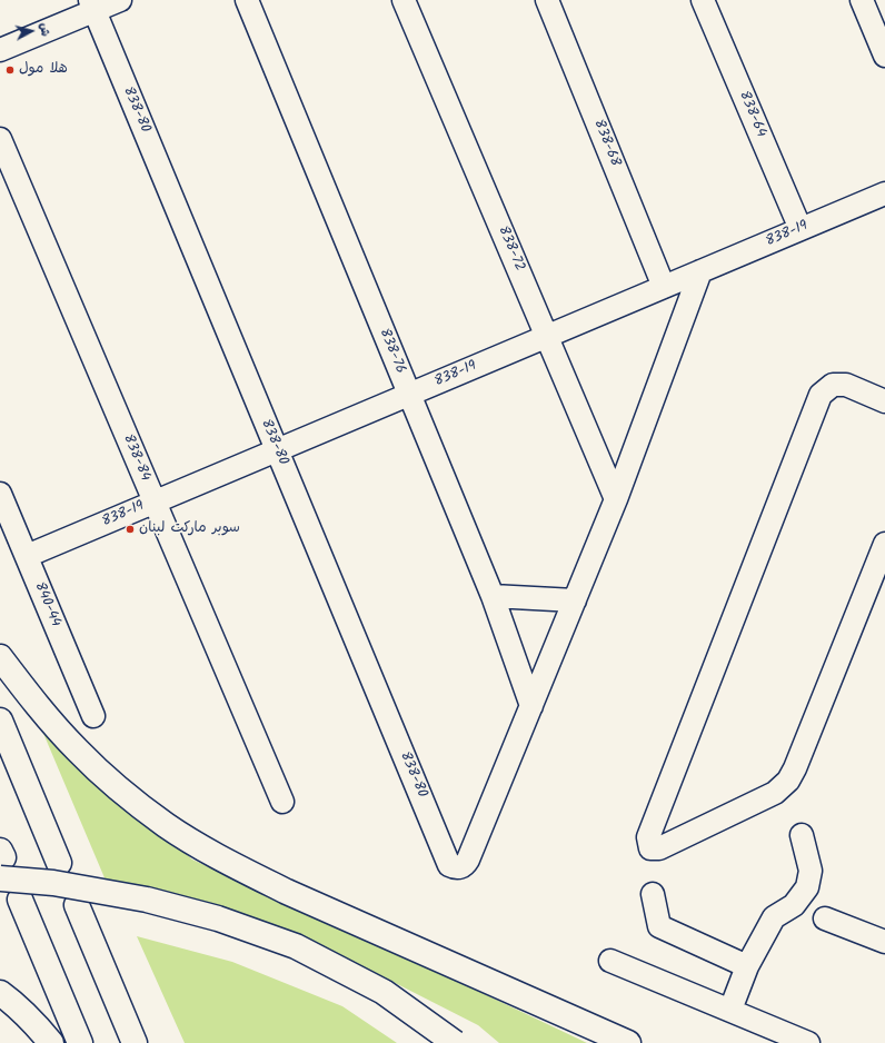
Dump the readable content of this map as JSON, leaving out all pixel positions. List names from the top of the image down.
{
  "streets": {
    "street": [
      "838-80",
      "838-64",
      "838-68",
      "838-19",
      "838-72",
      "838-76",
      "838-84",
      "840-44"
    ]
  },
  "crossings": [
    ["838-80", "838-19"],
    ["838-80", "838-76"],
    ["838-64", "838-19"],
    ["838-68", "838-19"],
    ["838-19", "838-72"],
    ["838-19", "838-76"],
    ["838-19", "838-84"],
    ["838-19", "840-44"]
  ],
  "places": ["هلا مول", "سوبر ماركت لبنان"],
  "north": "right"
}
